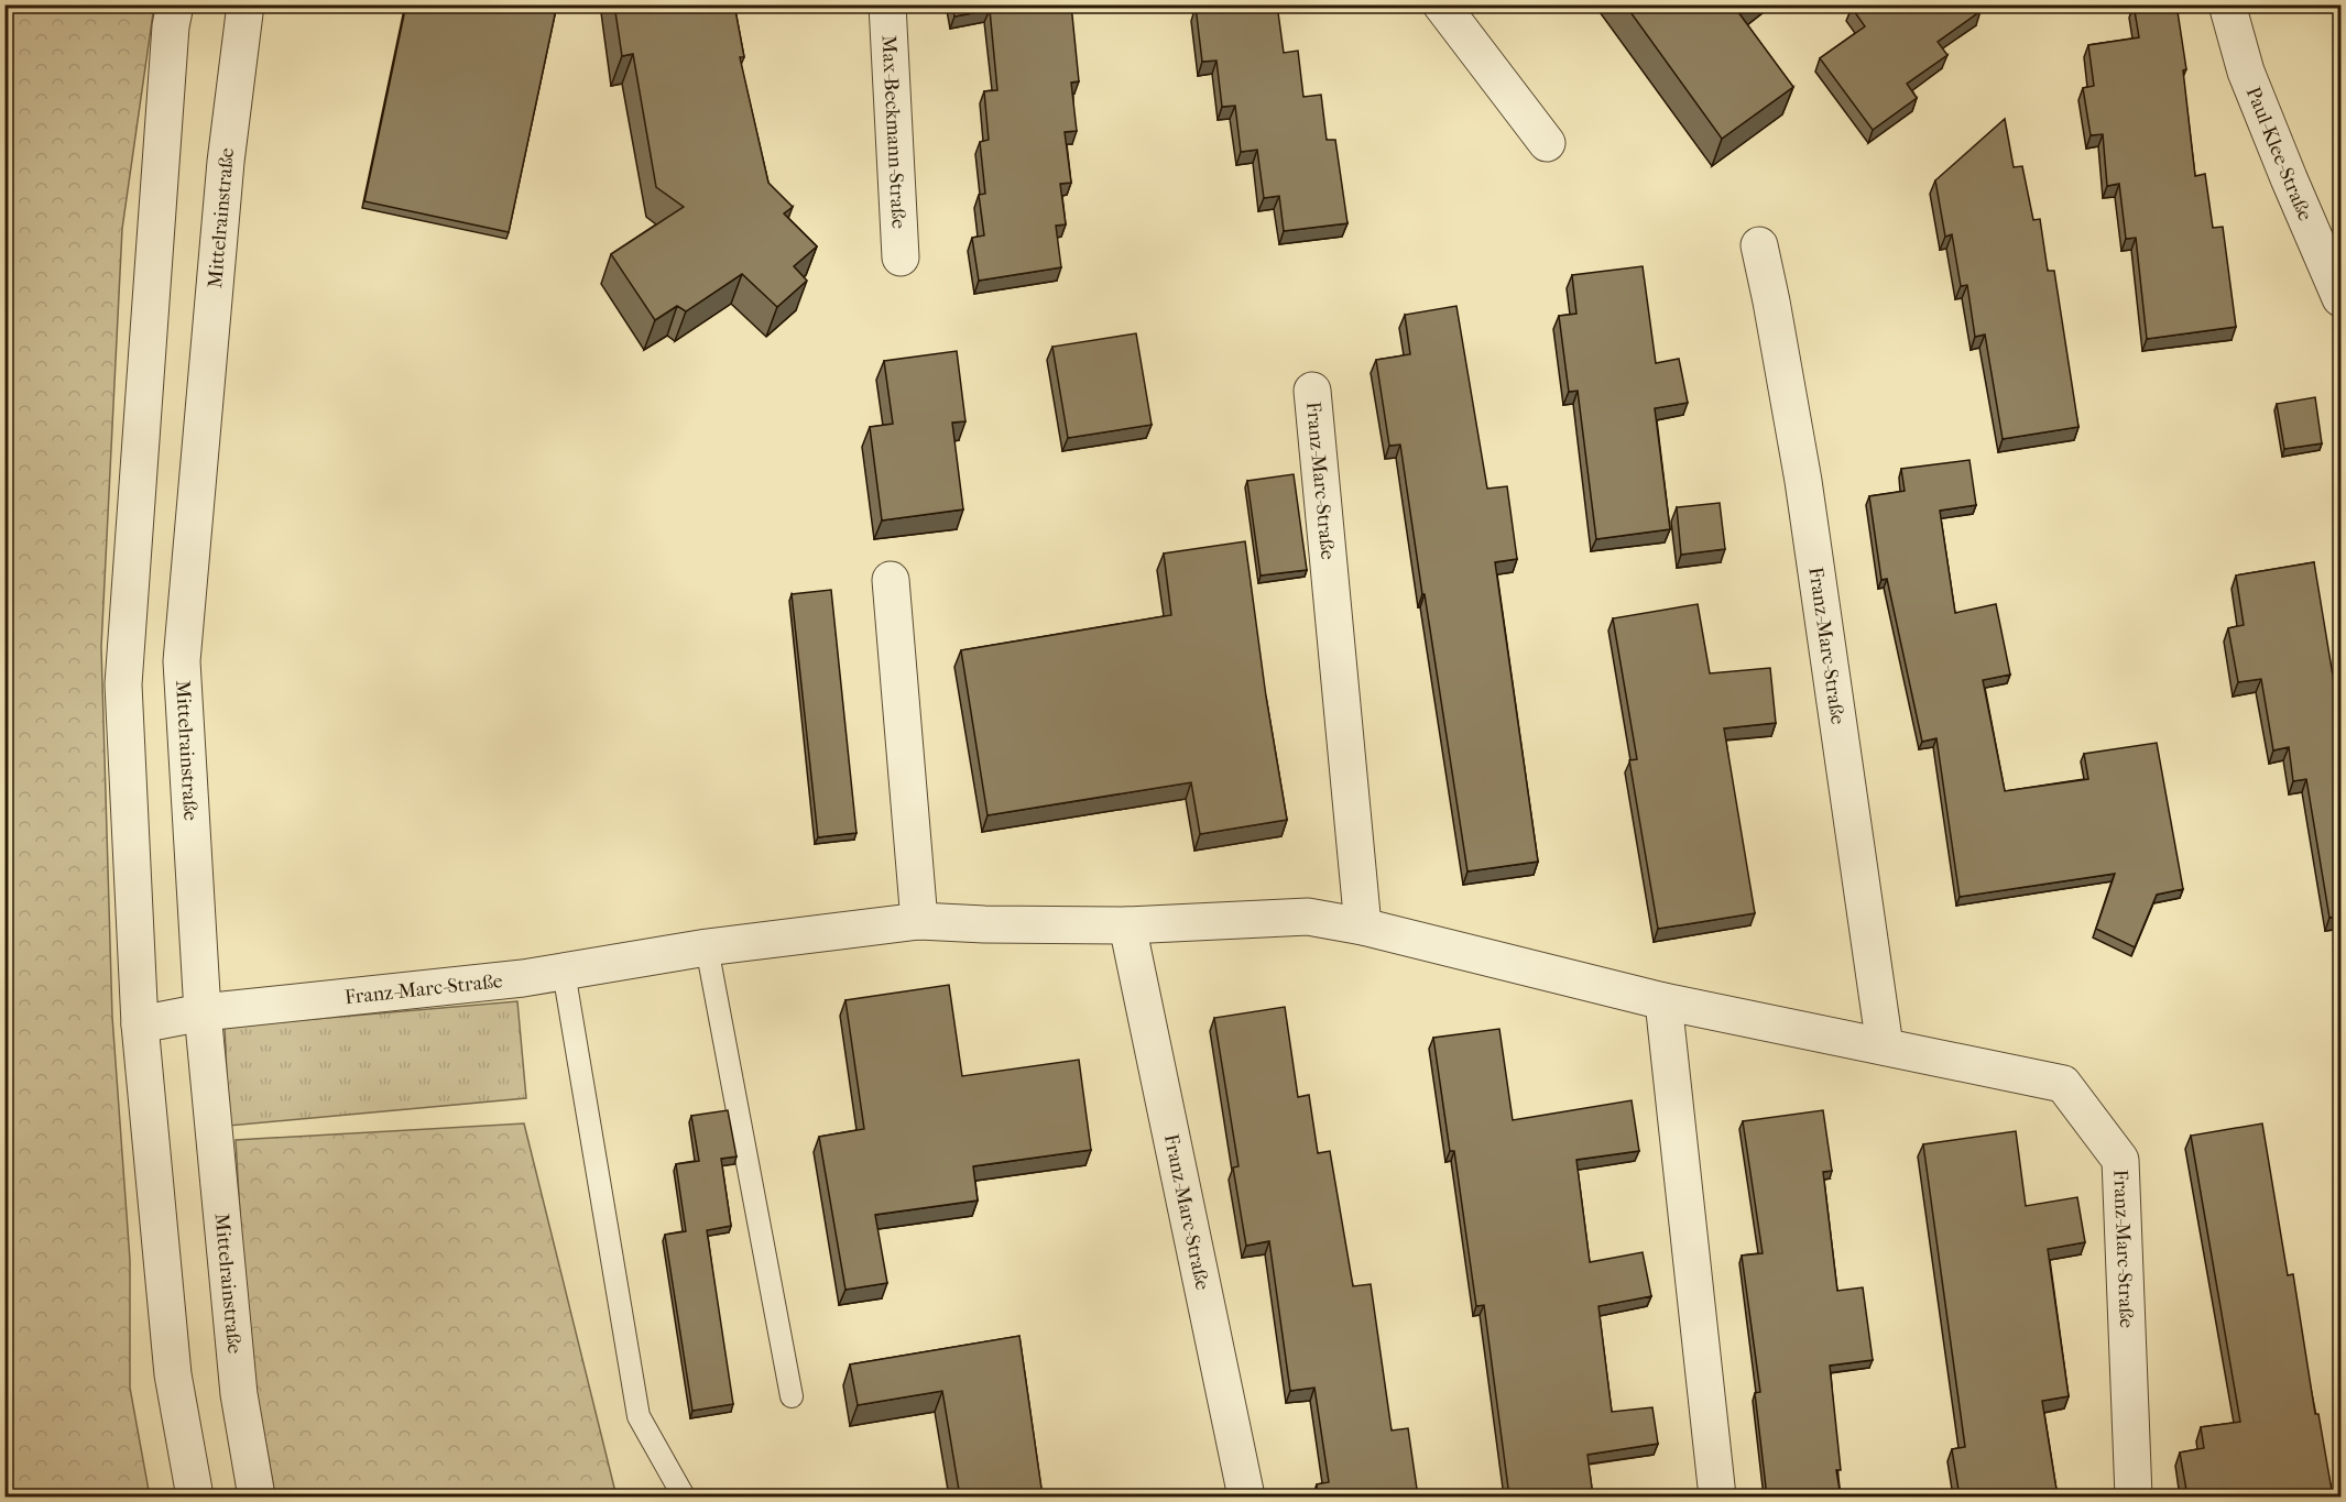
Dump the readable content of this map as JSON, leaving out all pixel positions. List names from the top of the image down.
{
  "streets": {
    "street": [
      "Max-Beckmann-Straße",
      "Paul-Klee-Straße",
      "Mittelrainstraße",
      "Franz-Marc-Straße"
    ]
  },
  "crossings": [
    ["Mittelrainstraße", "Franz-Marc-Straße"]
  ]
}
